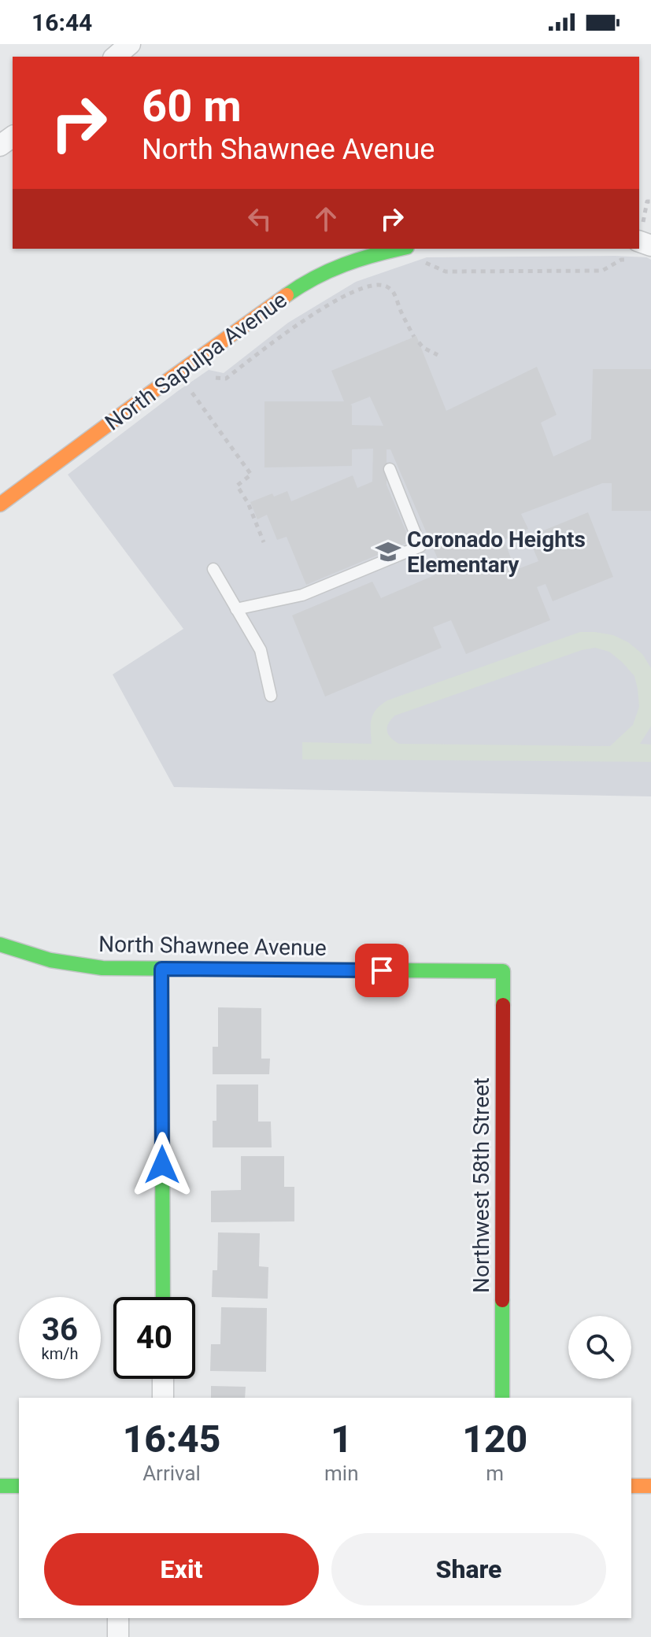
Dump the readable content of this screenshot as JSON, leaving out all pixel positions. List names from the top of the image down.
{
  "streets": {
    "street": ["North Sapulpa Avenue", "North Shawnee Avenue", "Northwest 58th Street"]
  },
  "crossings": [
    ["North Shawnee Avenue", "Northwest 58th Street"]
  ],
  "places": {
    "school or university": ["Coronado Heights Elementary"]
  },
  "page": {
    "status": "16:44",
    "turn": ["60 m", "North Shawnee Avenue"],
    "speed": "36 km/h",
    "limit": "40",
    "eta": [
      "16:45",
      "Arrival",
      "1",
      "min",
      "120",
      "m"
    ],
    "buttons": ["Exit", "Share"]
  }
}
